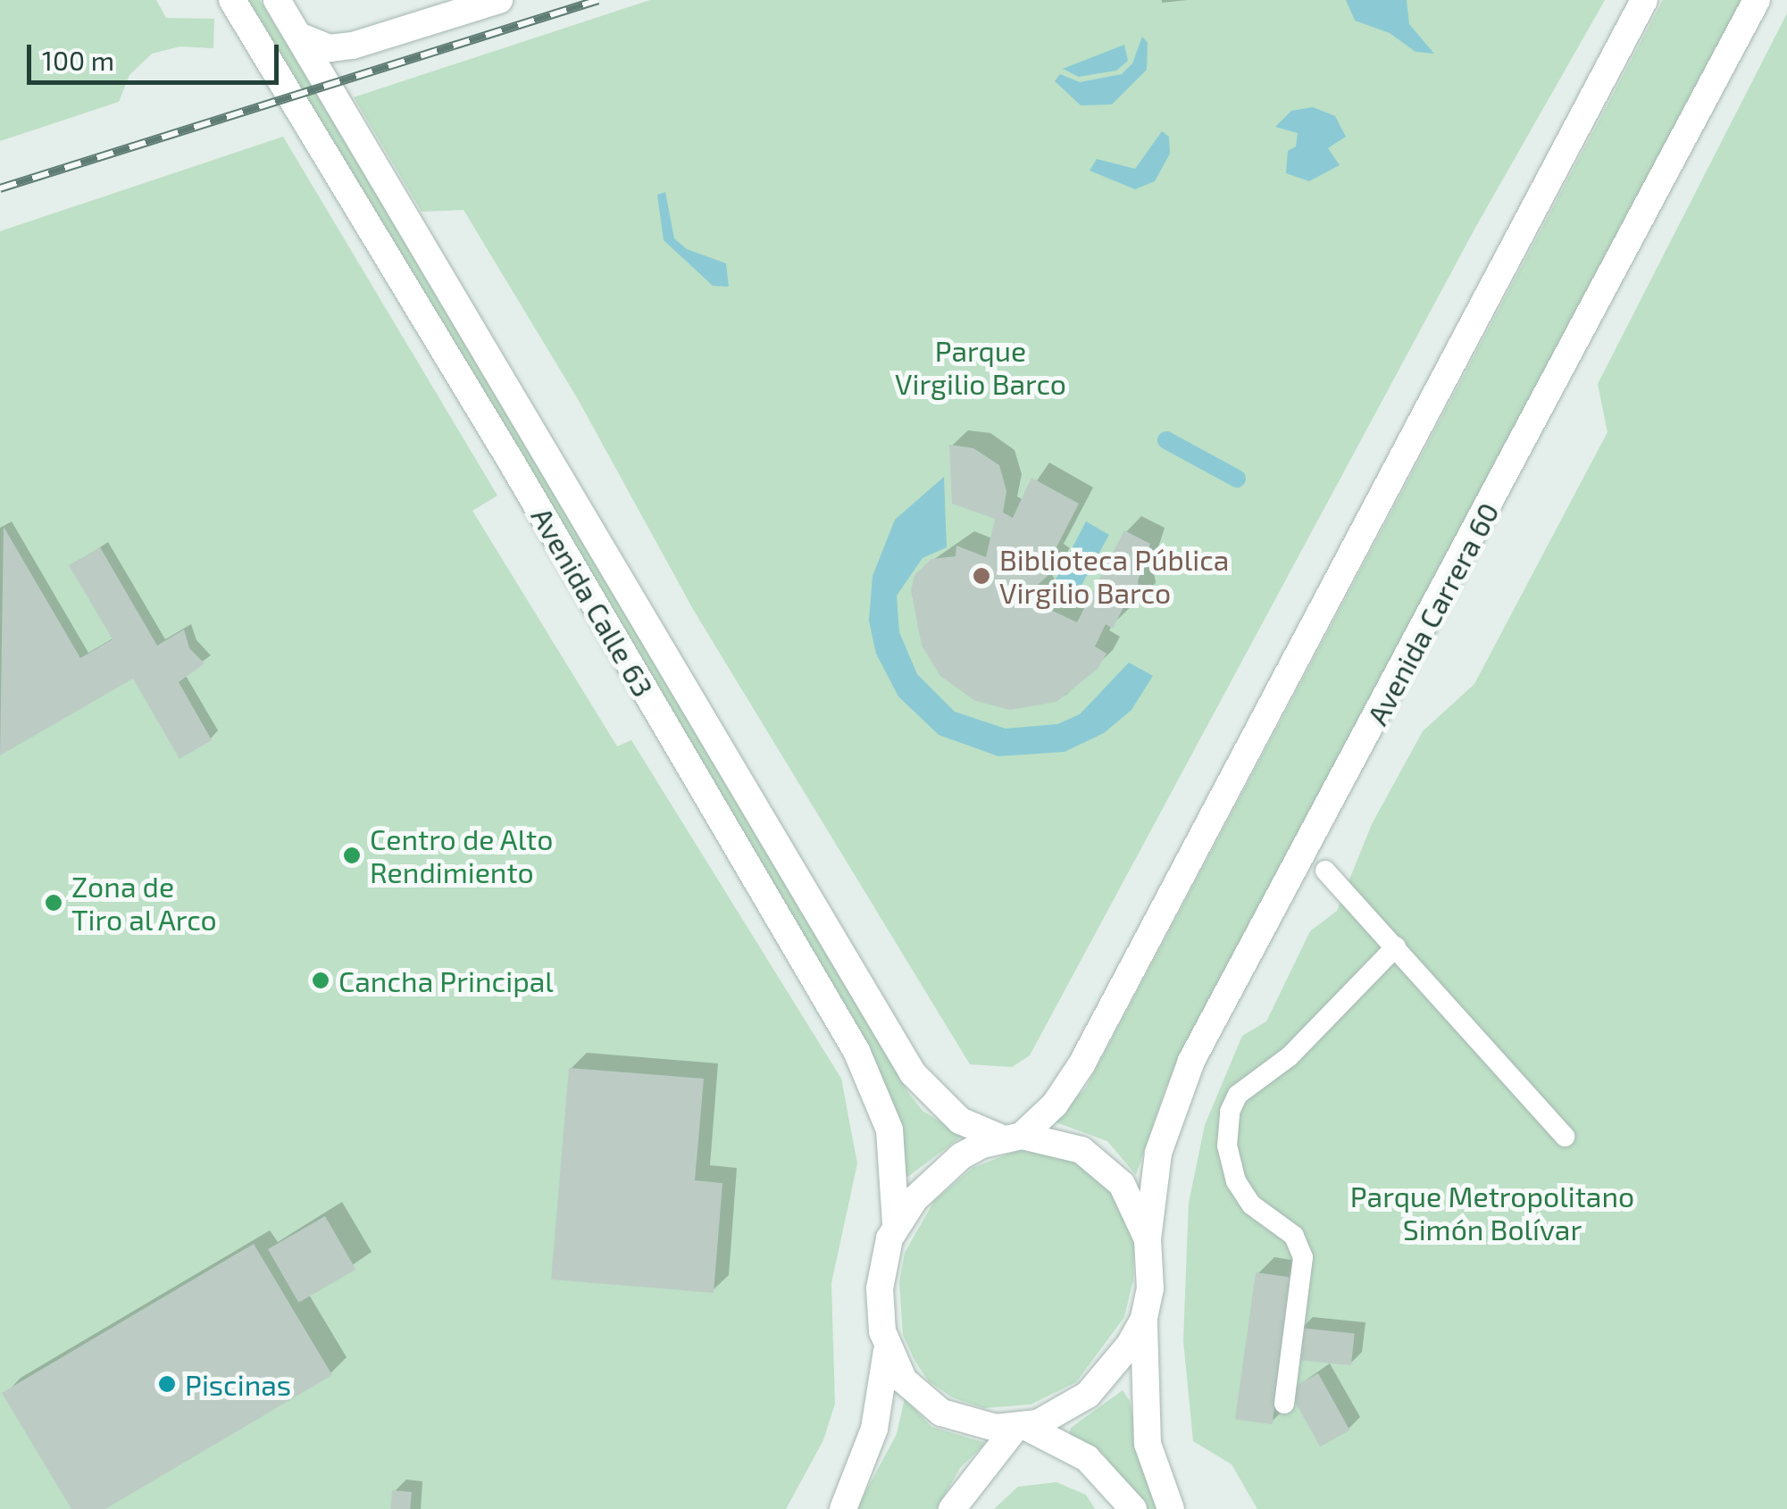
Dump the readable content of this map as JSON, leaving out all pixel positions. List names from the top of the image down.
{
  "streets": {
    "main road": ["Avenida Calle 63", "Avenida Carrera 60"]
  },
  "crossings": [
    ["Avenida Calle 63", "Avenida Carrera 60"]
  ],
  "parks": ["Parque Virgilio Barco", "Parque Metropolitano Simón Bolívar"],
  "places": [
    "Biblioteca Pública Virgilio Barco",
    "Centro de Alto Rendimiento",
    "Zona de Tiro al Arco",
    "Cancha Principal",
    "Piscinas"
  ],
  "scale_bar": "100 m"
}
